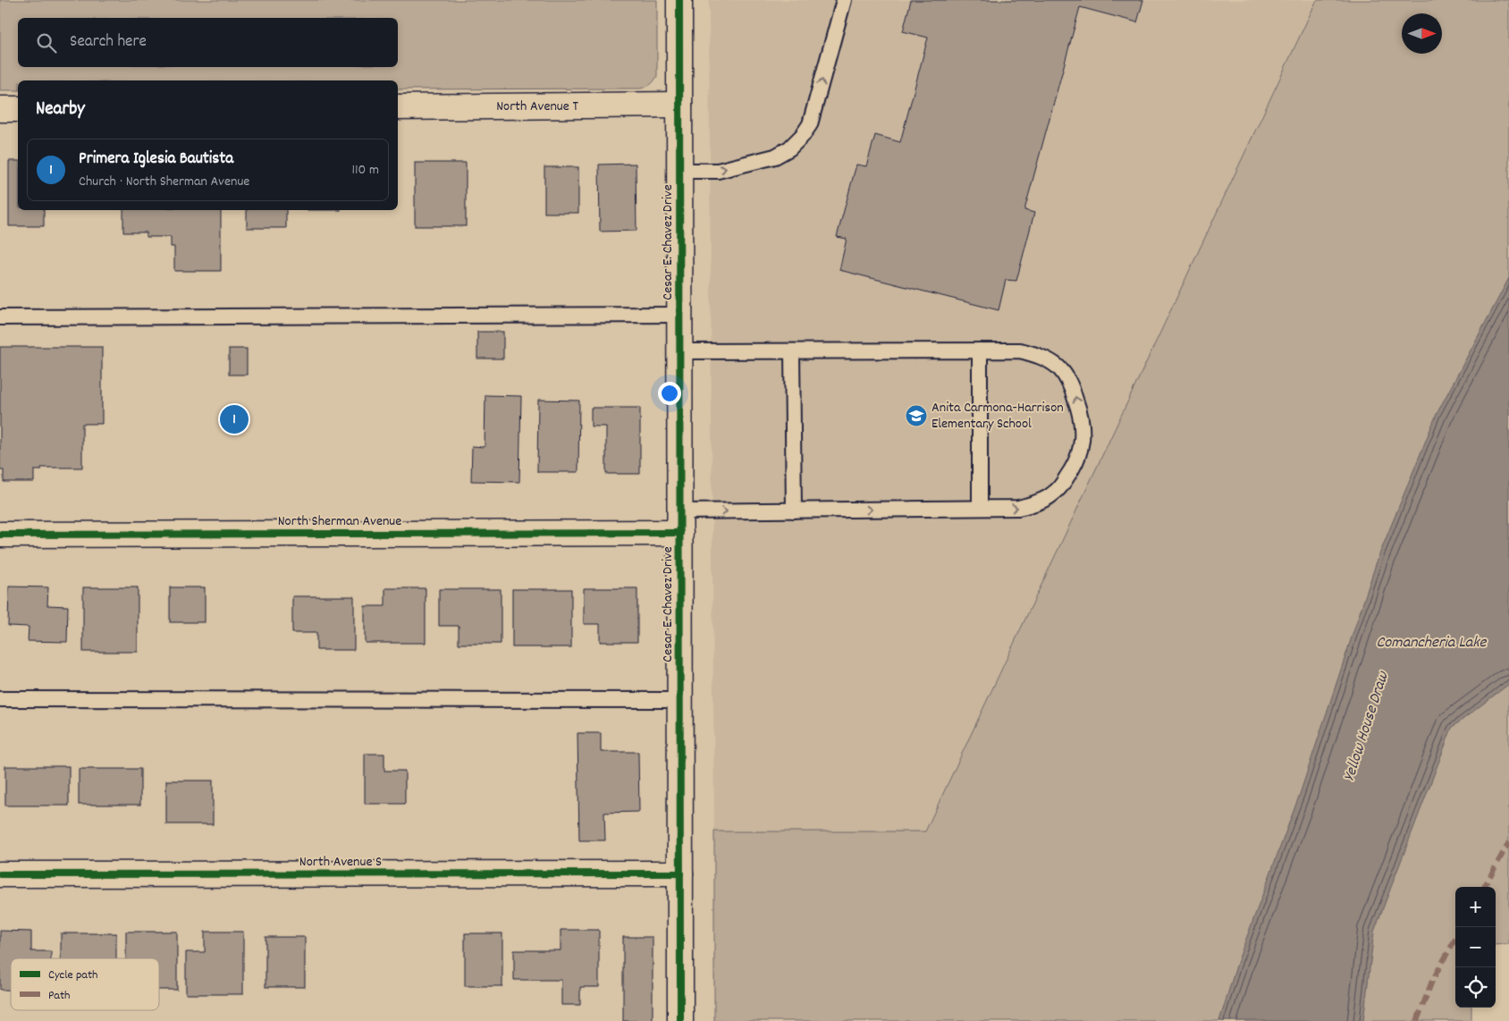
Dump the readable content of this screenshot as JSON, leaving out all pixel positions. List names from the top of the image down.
{
  "streets": {
    "street": [
      "North Avenue T",
      "Cesar E. Chavez Drive",
      "North Sherman Avenue",
      "North Avenue S"
    ]
  },
  "crossings": [
    ["North Avenue T", "Cesar E. Chavez Drive"],
    ["Cesar E. Chavez Drive", "North Sherman Avenue"],
    ["Cesar E. Chavez Drive", "North Avenue S"]
  ],
  "water": ["Comancheria Lake", "Yellow House Draw"],
  "places": {
    "school or university": ["Anita Carmona-Harrison Elementary School"]
  },
  "legend": ["Cycle path", "Path"],
  "north": "right",
  "page": {
    "search": "Search here",
    "heading": "Nearby",
    "list": [
      {
        "mark": "1",
        "name": "Primera Iglesia Bautista",
        "note": "Church · North Sherman Avenue",
        "value": "110 m"
      }
    ],
    "pins": "1",
    "map_buttons": ["+", "−"]
  }
}
